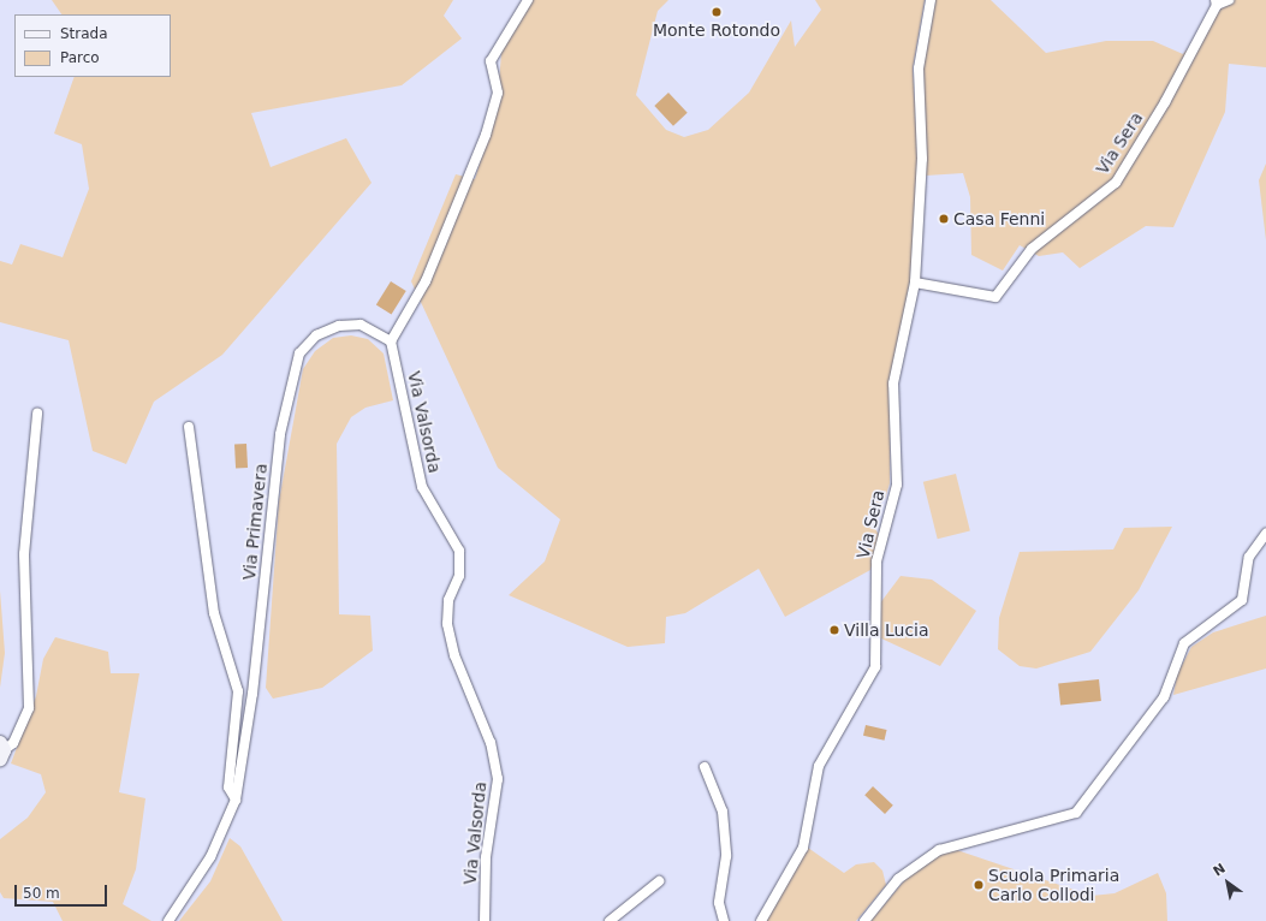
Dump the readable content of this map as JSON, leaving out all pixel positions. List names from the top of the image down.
{
  "streets": {
    "street": ["Via Sera", "Via Valsorda", "Via Primavera"]
  },
  "crossings": [
    ["Via Valsorda", "Via Primavera"]
  ],
  "places": [
    "Monte Rotondo",
    "Casa Fenni",
    "Villa Lucia",
    "Scuola Primaria Carlo Collodi"
  ],
  "legend": ["Strada", "Parco"],
  "scale_bar": "50 m",
  "north": "top left"
}
